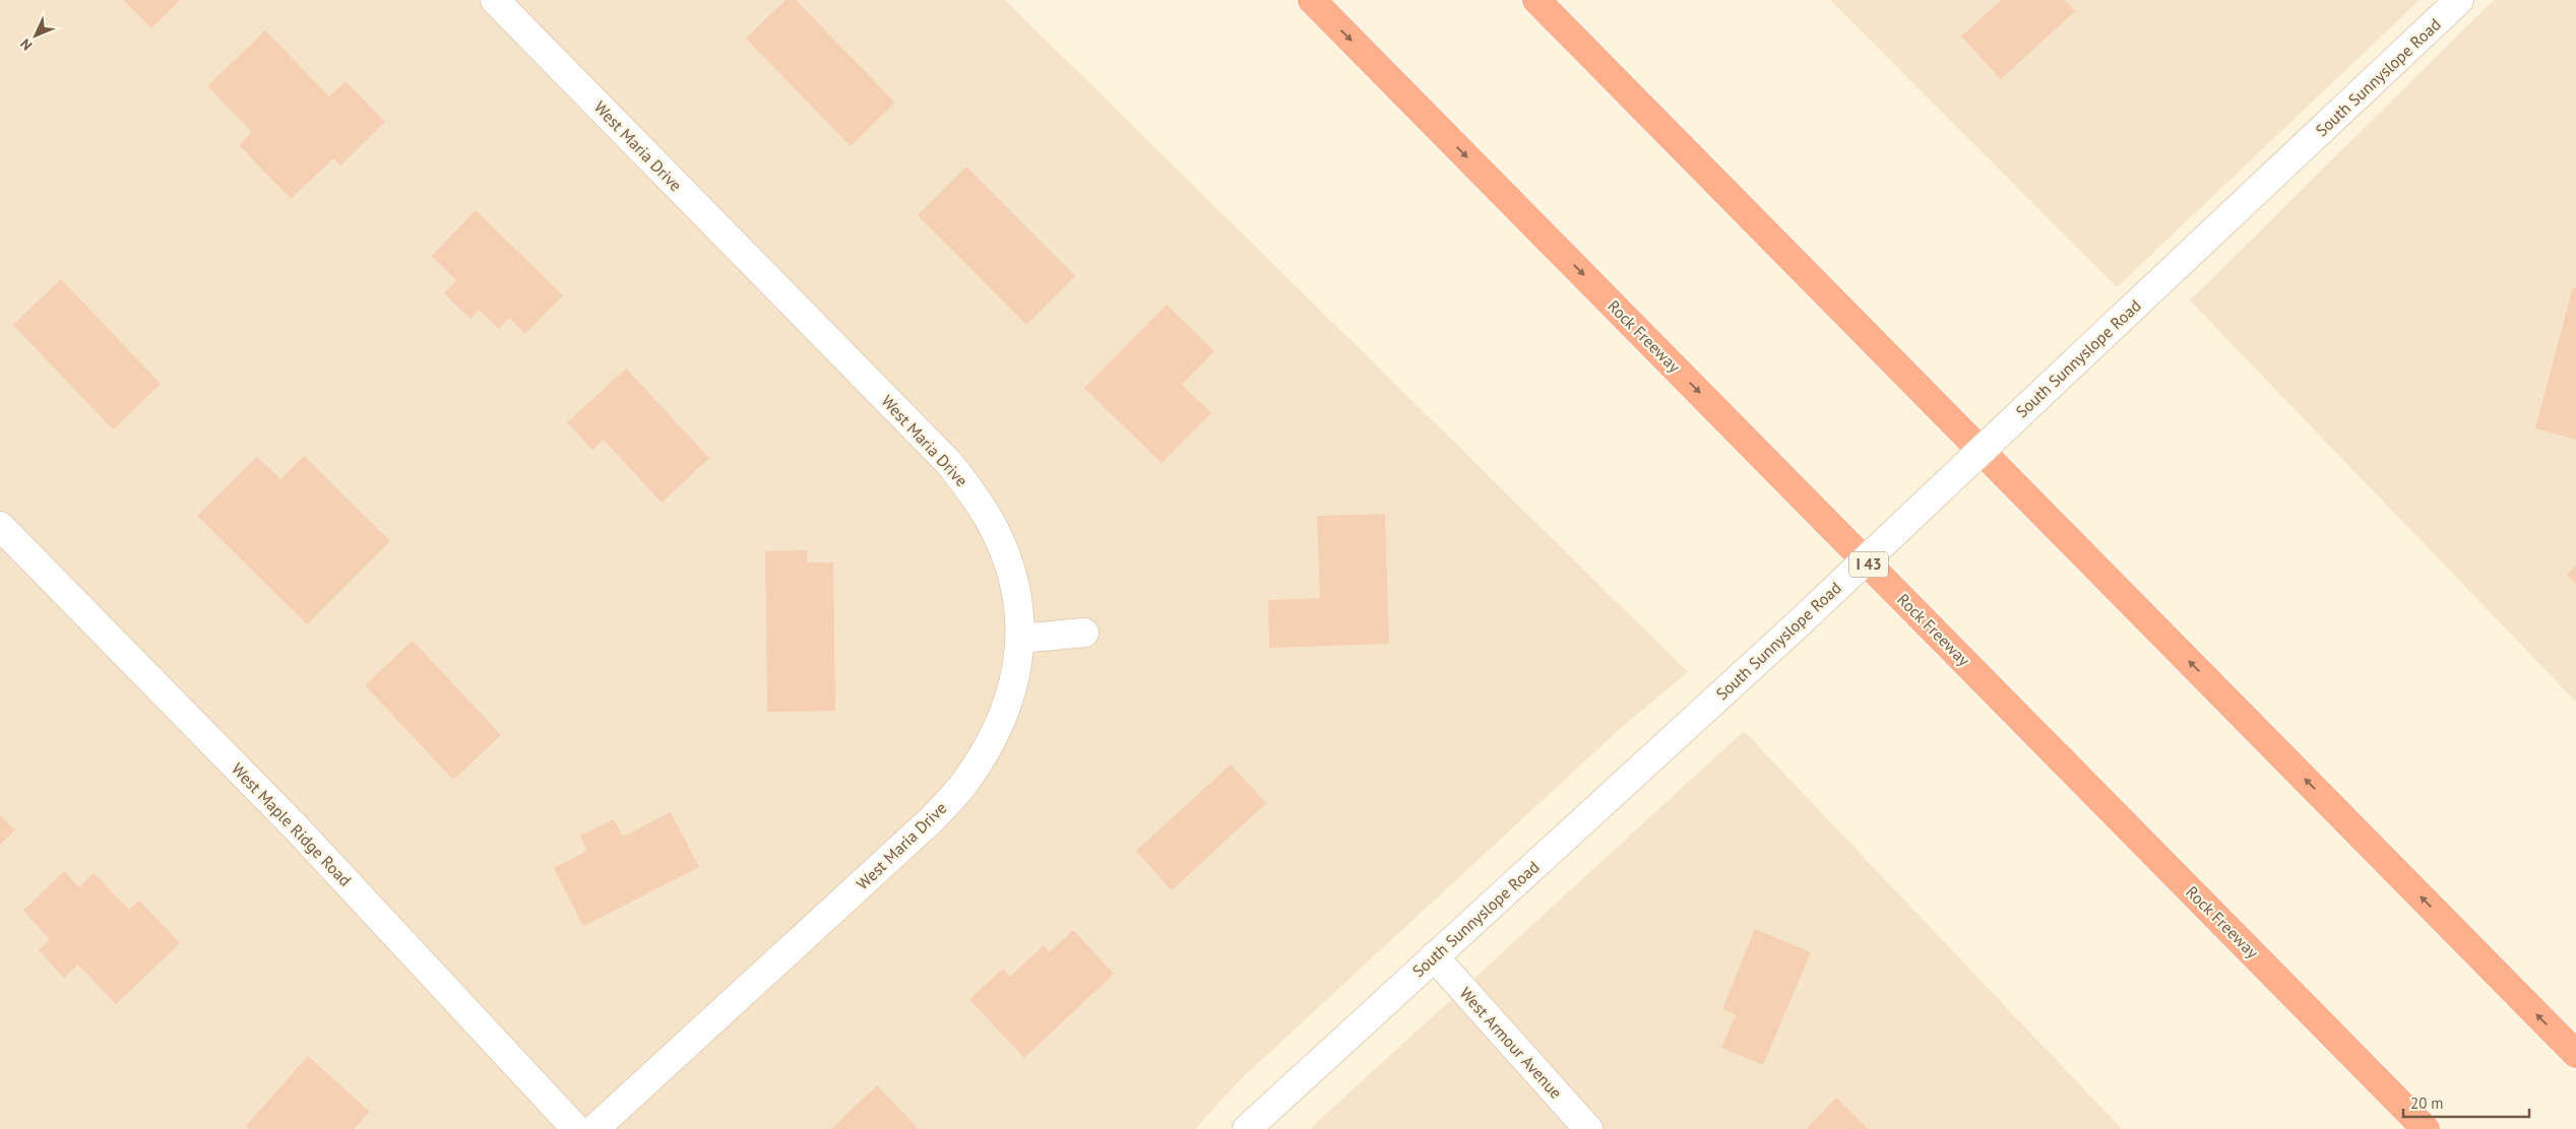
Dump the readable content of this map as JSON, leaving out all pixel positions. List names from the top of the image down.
{
  "streets": {
    "highway": ["Rock Freeway", "I 43"],
    "street": [
      "South Sunnyslope Road",
      "West Maria Drive",
      "West Maple Ridge Road",
      "West Armour Avenue"
    ]
  },
  "crossings": [
    ["South Sunnyslope Road", "West Armour Avenue"]
  ],
  "scale_bar": "20 m",
  "north": "bottom left"
}
